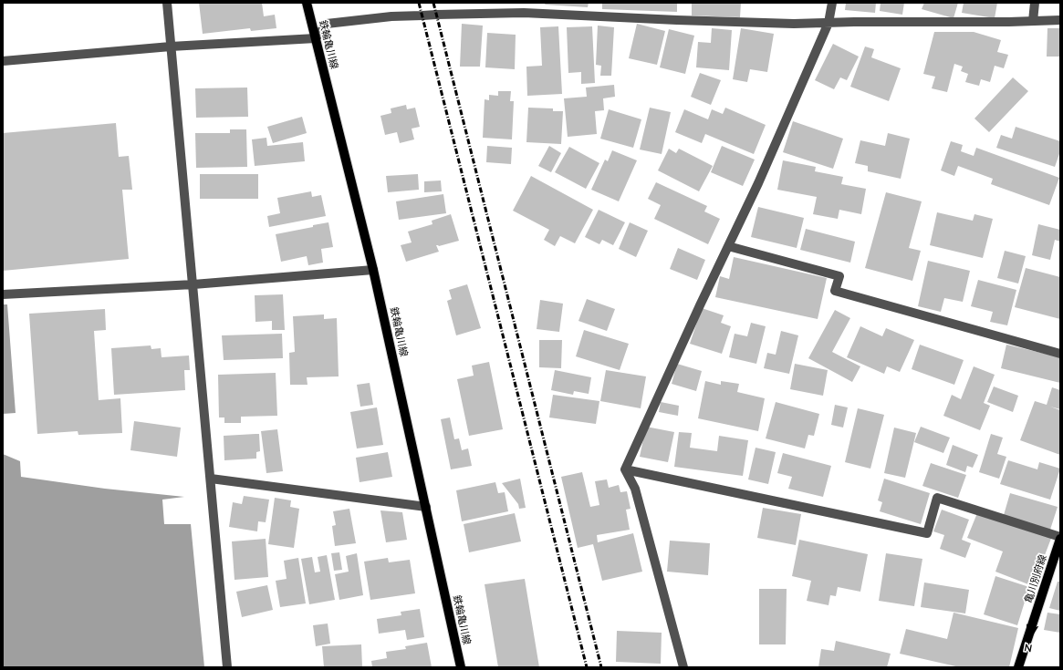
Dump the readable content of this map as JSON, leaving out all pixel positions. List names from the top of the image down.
{
  "streets": {
    "main road": ["鉄輪亀川線", "亀川別府線"]
  },
  "north": "bottom"
}
